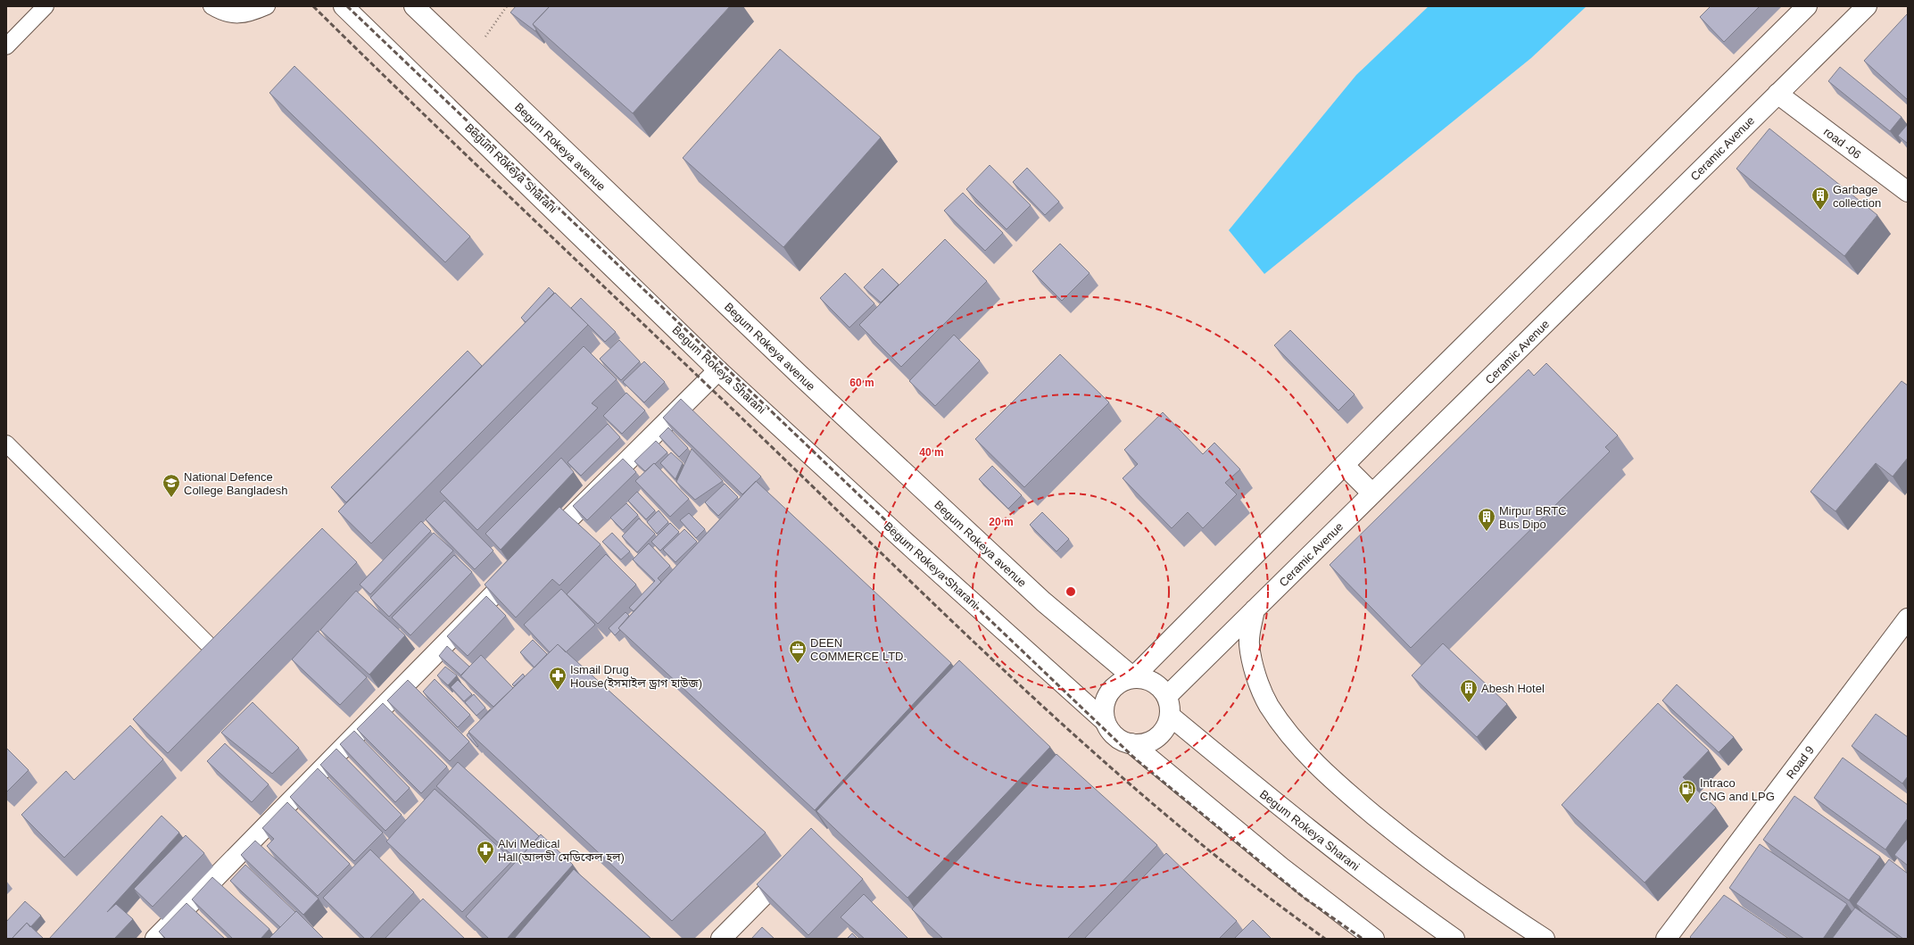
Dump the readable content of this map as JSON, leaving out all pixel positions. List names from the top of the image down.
{
  "streets": {
    "main road": [
      "road -06",
      "Begum Rokeya avenue",
      "Ceramic Avenue",
      "Begum Rokeya Sharani",
      "Road 9"
    ]
  },
  "crossings": [
    ["road -06", "Ceramic Avenue"],
    ["Begum Rokeya avenue", "Ceramic Avenue"],
    ["Begum Rokeya avenue", "Begum Rokeya Sharani"],
    ["Ceramic Avenue", "Begum Rokeya Sharani"]
  ],
  "places": {
    "building": ["Garbage collection", "Mirpur BRTC Bus Dipo", "Abesh Hotel"],
    "school or university": ["National Defence College Bangladesh"],
    "office": ["DEEN COMMERCE LTD."],
    "pharmacy": ["Ismail Drug House(ইসমাইল ড্রাগ হাউজ)", "Alvi Medical Hall(আলভী মেডিকেল হল)"],
    "fuel station": ["Intraco CNG and LPG"]
  },
  "rings": ["60 m", "40 m", "20 m"]
}
